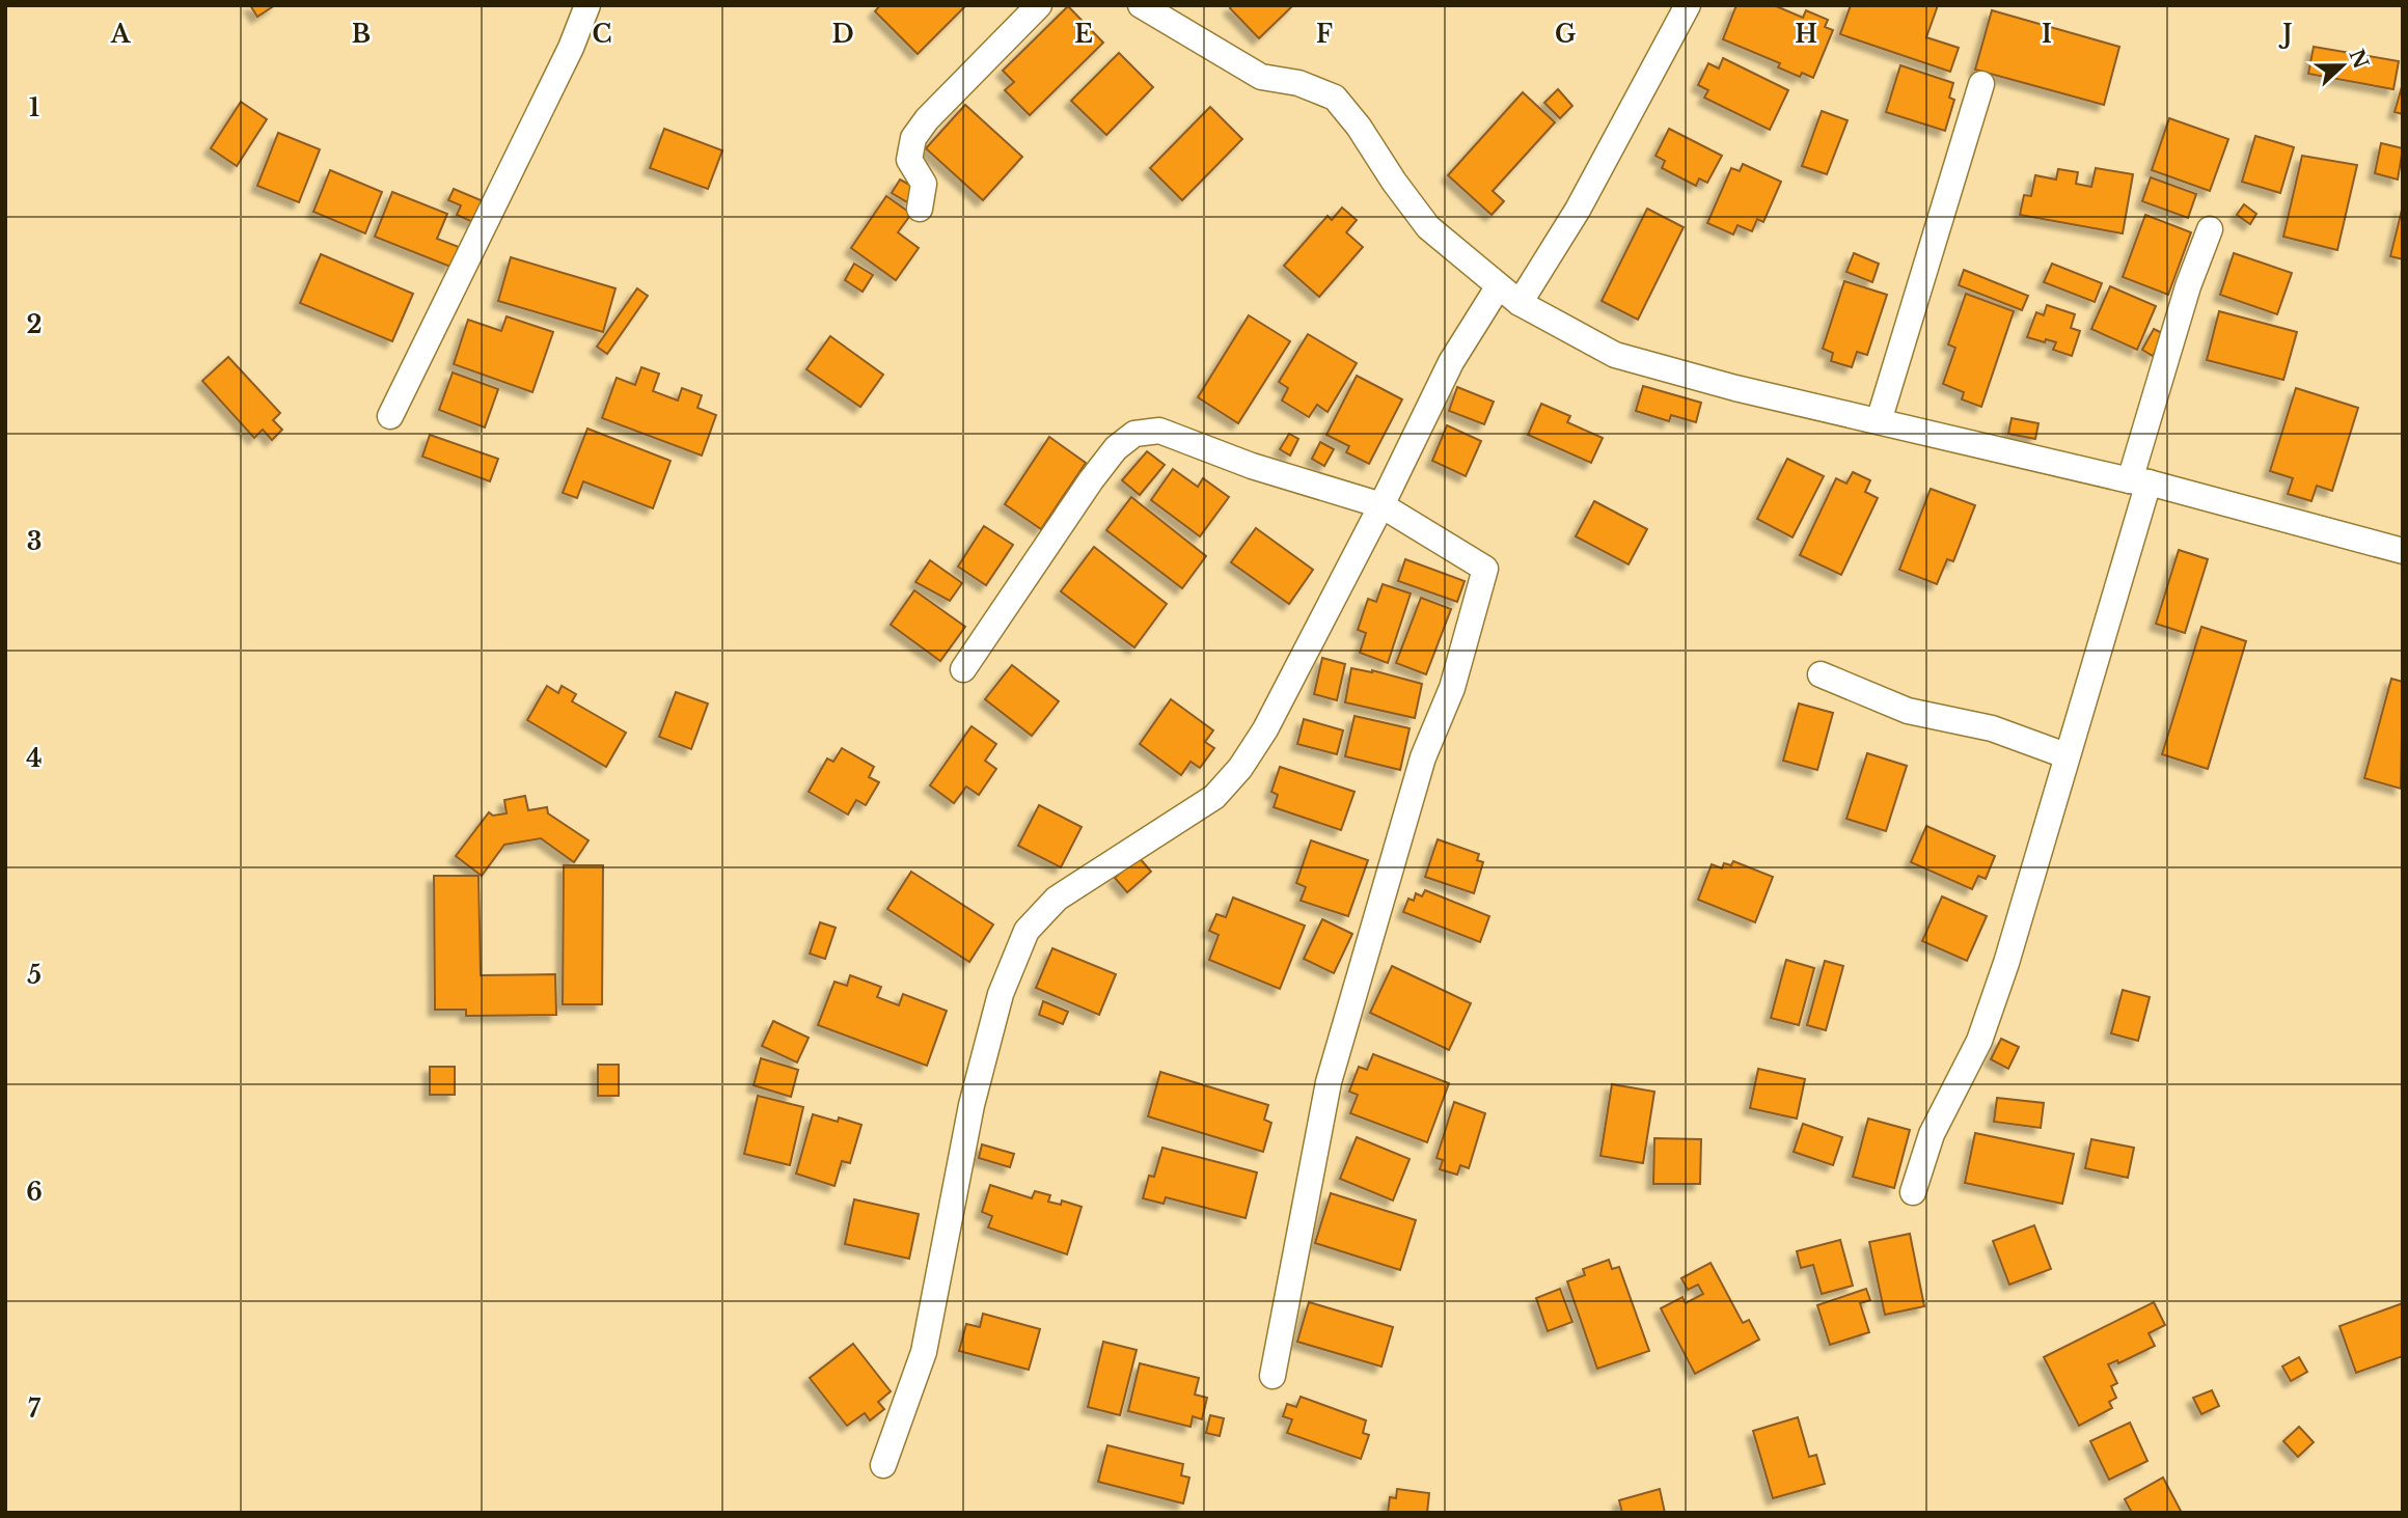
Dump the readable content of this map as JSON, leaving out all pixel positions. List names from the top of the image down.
{
  "north": "right",
  "grid": {
    "columns": [
      "A",
      "B",
      "C",
      "D",
      "E",
      "F",
      "G",
      "H",
      "I",
      "J"
    ],
    "rows": [
      "1",
      "2",
      "3",
      "4",
      "5",
      "6",
      "7"
    ]
  }
}
